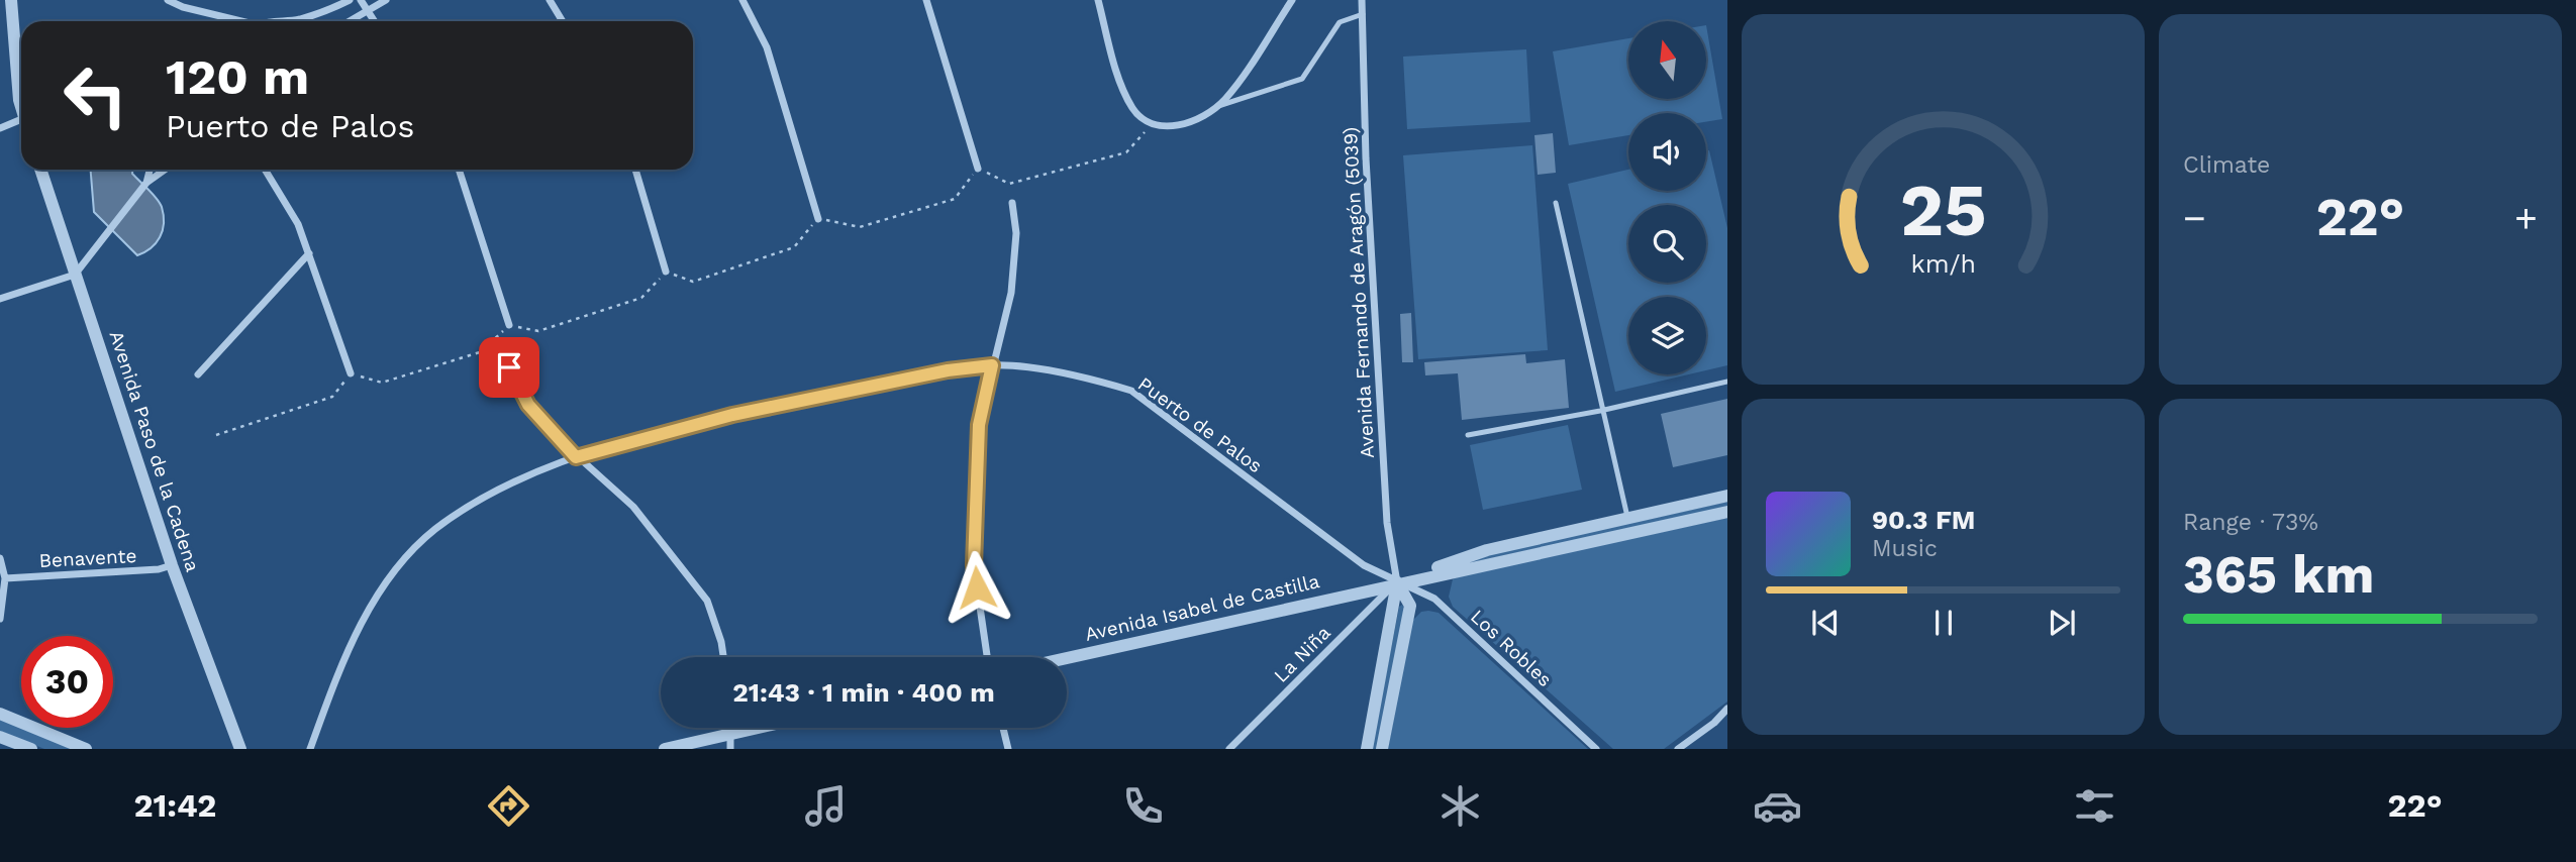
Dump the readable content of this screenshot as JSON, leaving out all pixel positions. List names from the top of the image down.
{
  "streets": {
    "street": [
      "Avenida Fernando de Aragón (5039)",
      "Puerto de Palos",
      "Avenida Paso de la Cadena",
      "Benavente",
      "Avenida Isabel de Castilla",
      "Los Robles",
      "La Niña"
    ]
  },
  "crossings": [
    ["Avenida Fernando de Aragón (5039)", "Puerto de Palos"],
    ["Avenida Fernando de Aragón (5039)", "Avenida Isabel de Castilla"],
    ["Avenida Fernando de Aragón (5039)", "Los Robles"],
    ["Avenida Fernando de Aragón (5039)", "La Niña"],
    ["Puerto de Palos", "Avenida Isabel de Castilla"],
    ["Puerto de Palos", "Los Robles"],
    ["Puerto de Palos", "La Niña"],
    ["Avenida Paso de la Cadena", "Benavente"],
    ["Avenida Isabel de Castilla", "Los Robles"],
    ["Avenida Isabel de Castilla", "La Niña"],
    ["Los Robles", "La Niña"]
  ],
  "north": "top",
  "page": {
    "tile": [
      "Climate",
      ["Range · 73%", "365 km"]
    ],
    "turn": ["120 m", "Puerto de Palos"],
    "heat": ["−", "22°", "+"],
    "song": ["90.3 FM", "Music"],
    "limit": "30",
    "trip": "21:43 · 1 min · 400 m",
    "tabs": ["21:42", "22°"],
    "gauge": ["25", "km/h"]
  }
}
